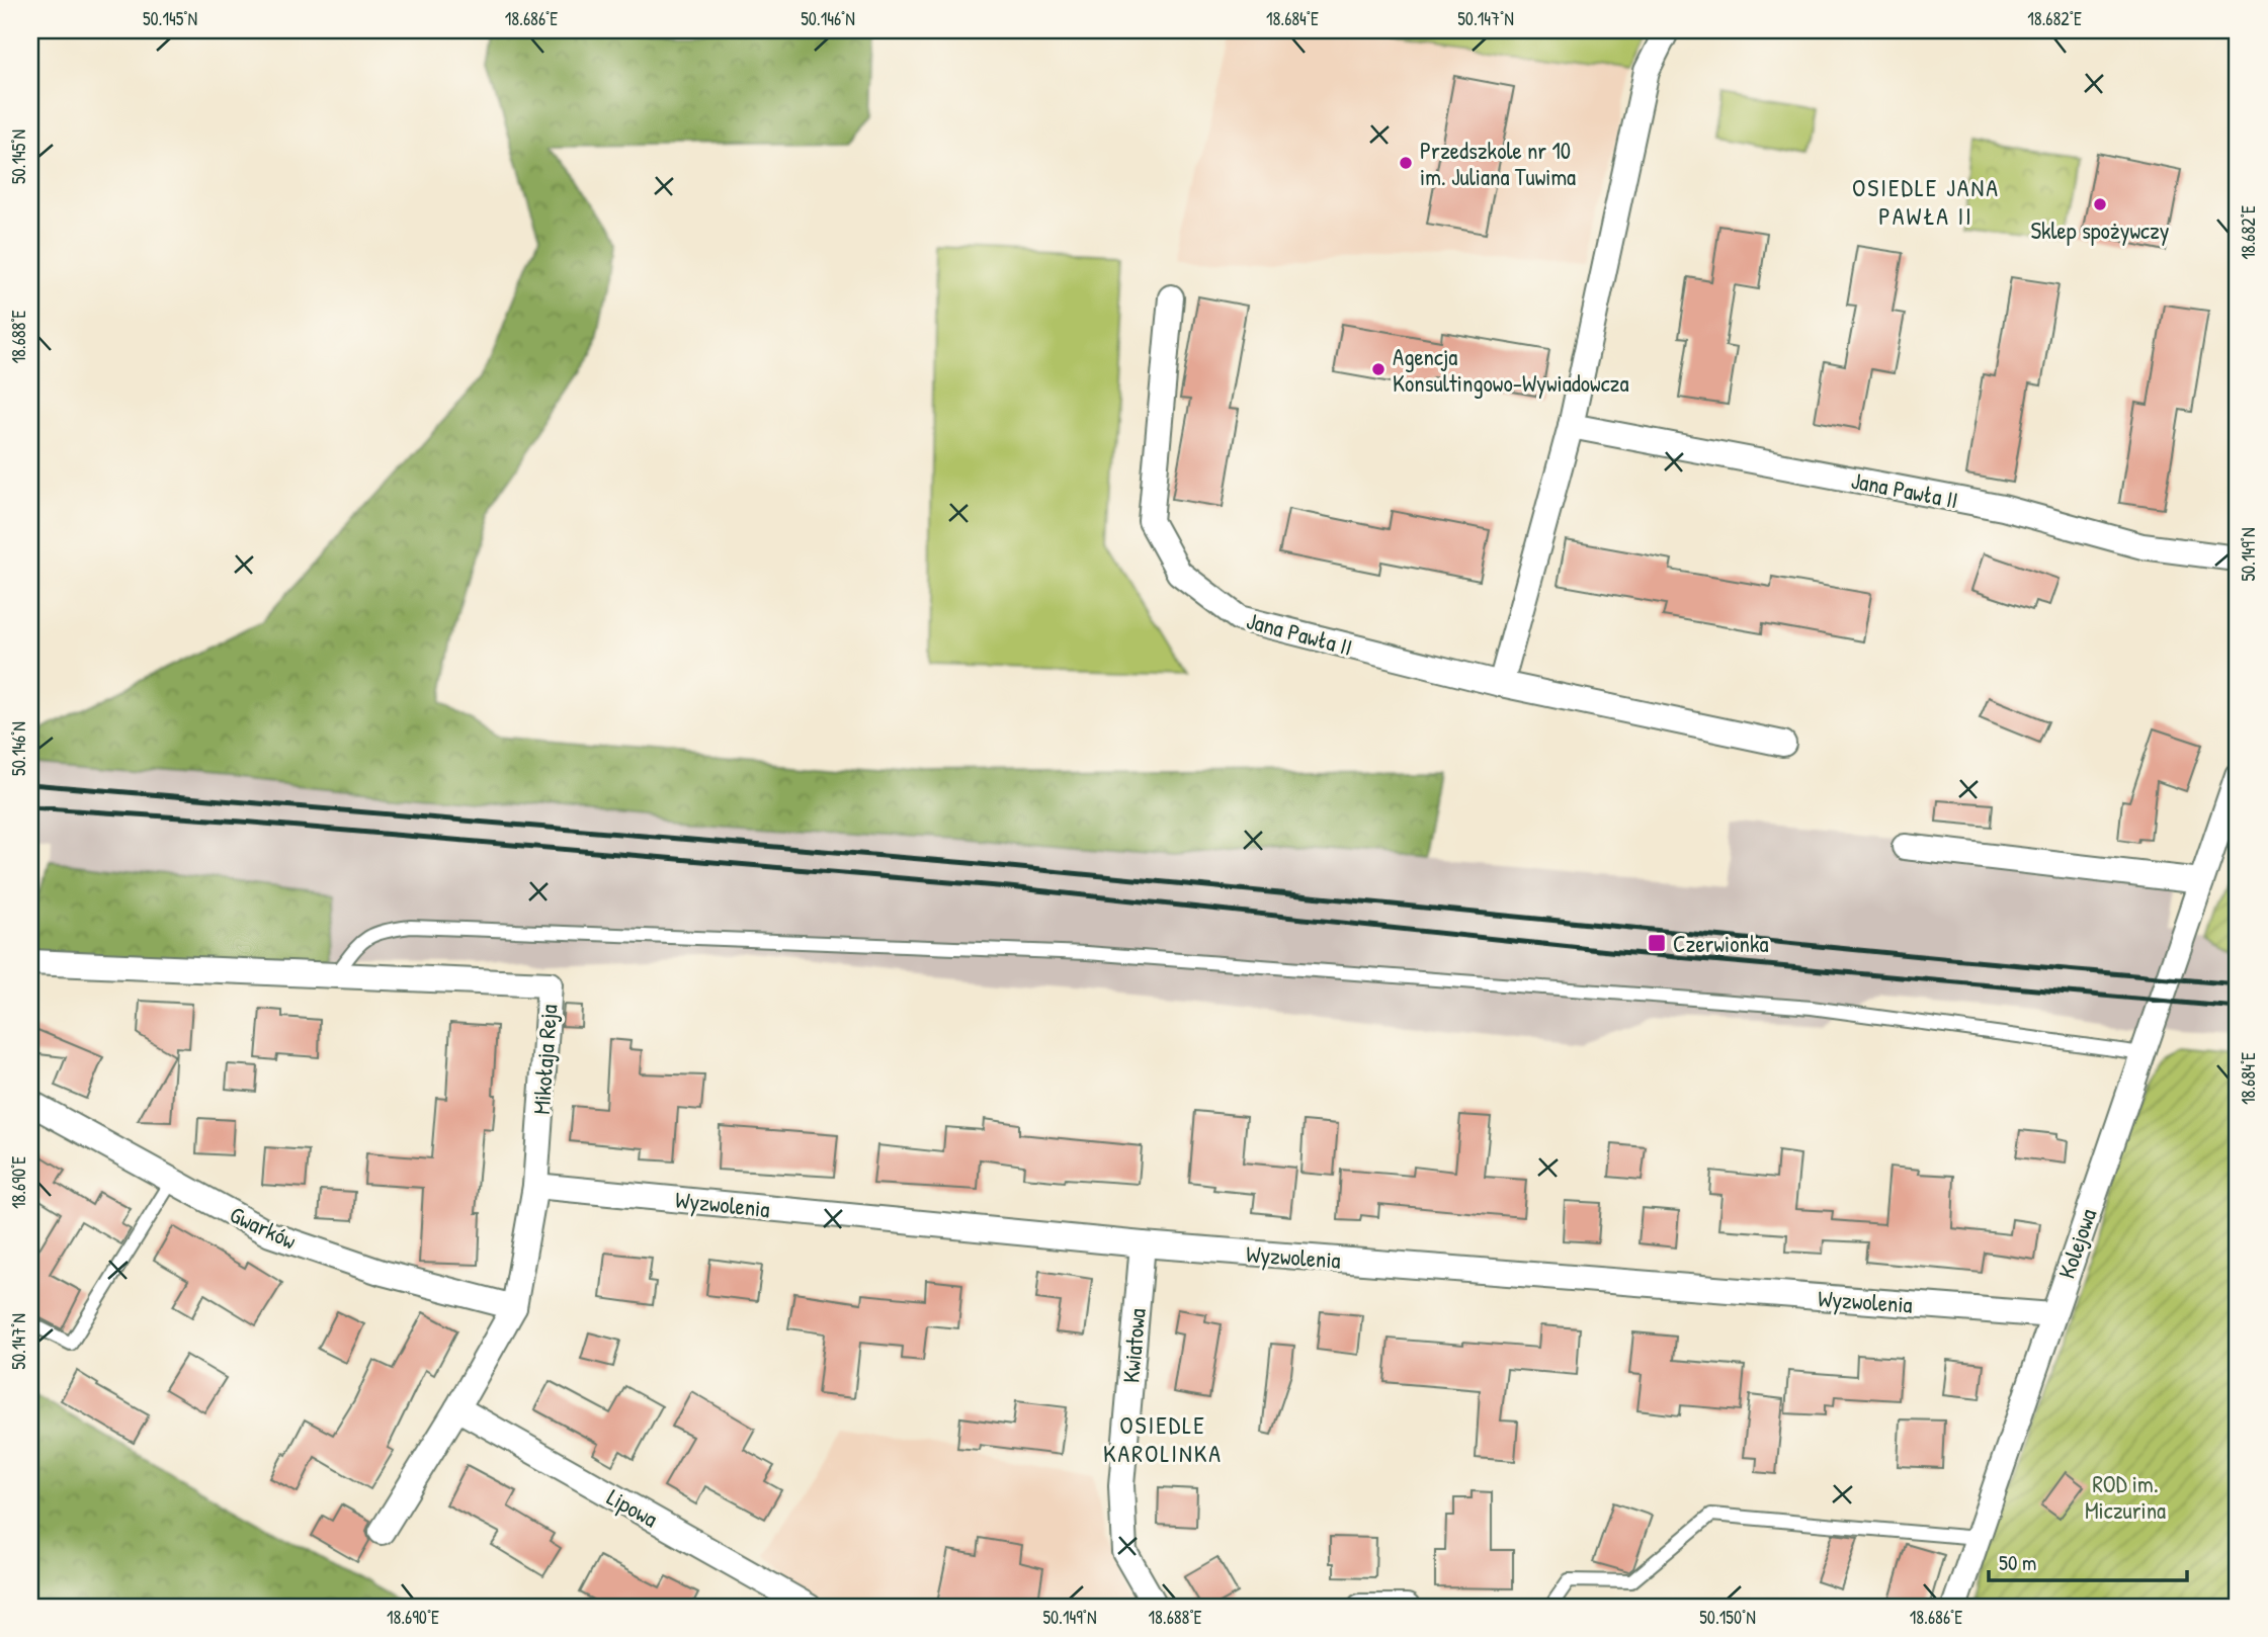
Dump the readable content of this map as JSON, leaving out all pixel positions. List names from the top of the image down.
{
  "streets": {
    "street": [
      "Jana Pawła II",
      "Mikołaja Reja",
      "Wyzwolenia",
      "Gwarków",
      "Kolejowa",
      "Kwiatowa",
      "Lipowa"
    ]
  },
  "crossings": [
    ["Mikołaja Reja", "Wyzwolenia"],
    ["Mikołaja Reja", "Gwarków"],
    ["Mikołaja Reja", "Lipowa"],
    ["Wyzwolenia", "Kolejowa"],
    ["Wyzwolenia", "Kwiatowa"]
  ],
  "districts": ["OSIEDLE JANA PAWŁA II", "OSIEDLE KAROLINKA"],
  "parks": ["ROD im. Miczurina"],
  "places": {
    "other": ["Przedszkole nr 10 im. Juliana Tuwima", "Sklep spożywczy", "Agencja Konsultingowo-Wywiadowcza"],
    "transit": ["Czerwionka"]
  },
  "scale_bar": "50 m",
  "coordinates": [
    "50.145°N",
    "18.686°E",
    "50.146°N",
    "18.684°E",
    "50.147°N",
    "18.682°E",
    "18.688°E",
    "50.149°N",
    "18.690°E",
    "50.150°N"
  ]
}
